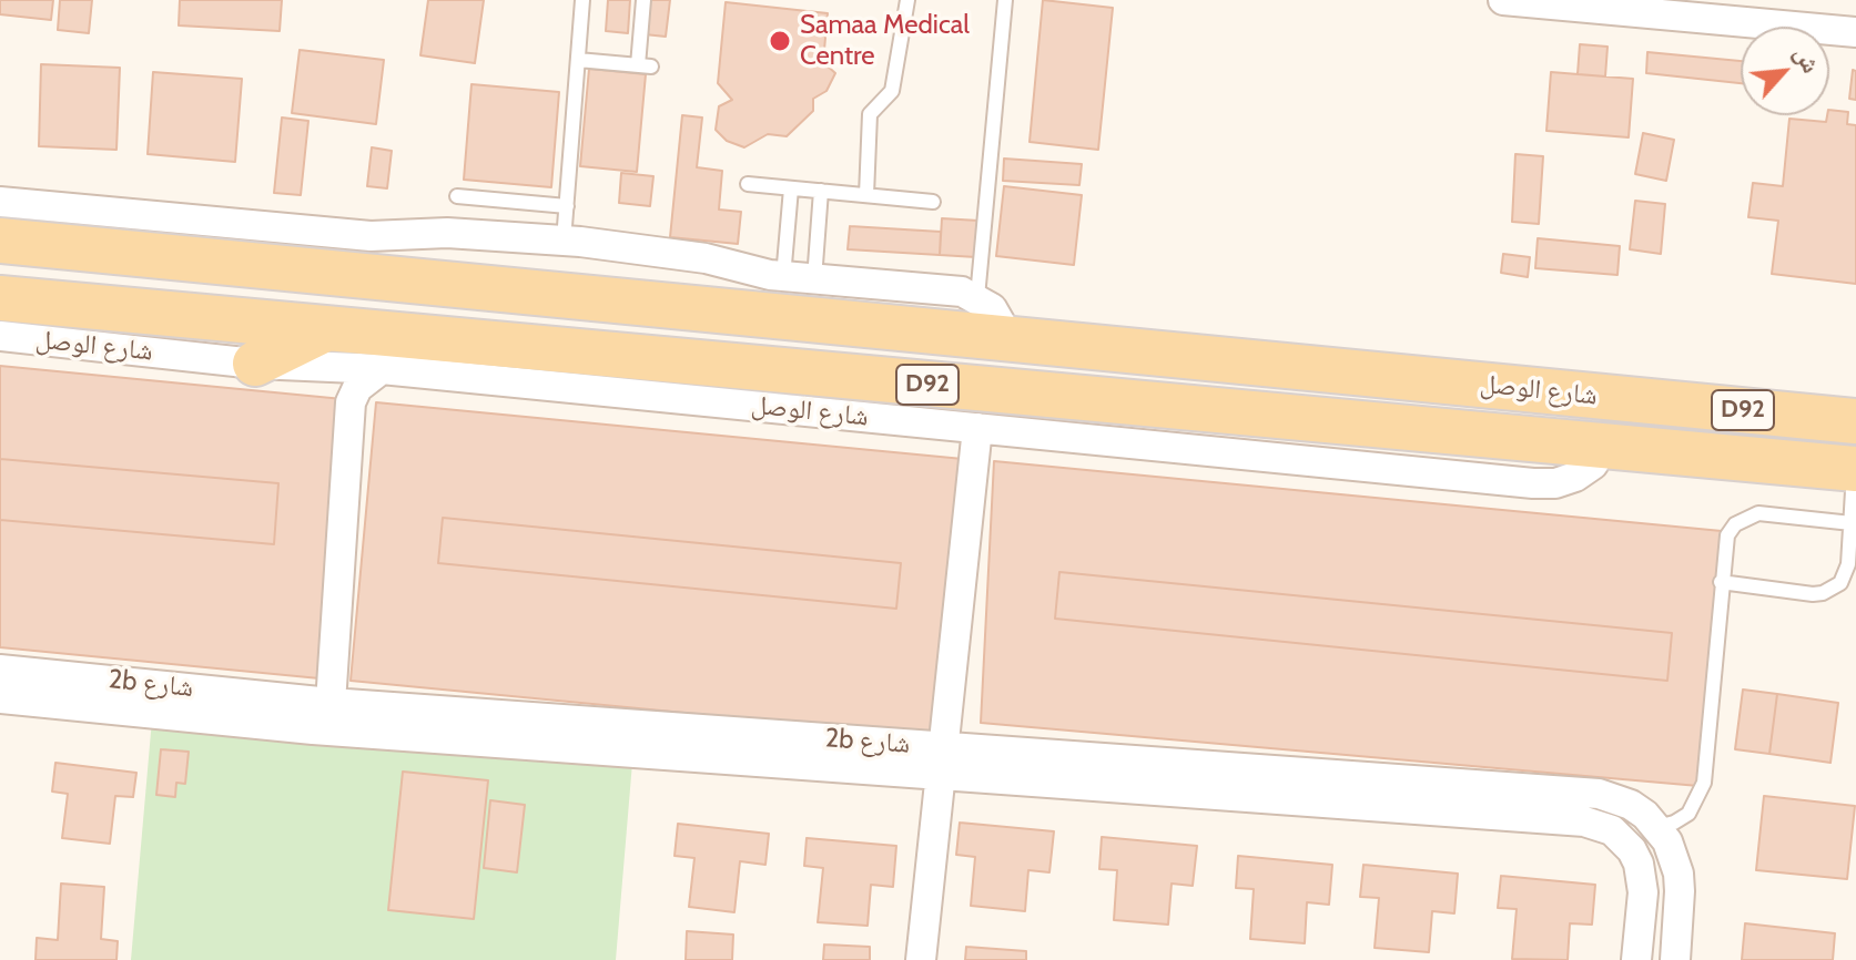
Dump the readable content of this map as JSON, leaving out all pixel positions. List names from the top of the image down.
{
  "streets": {
    "main road": ["شارع الوصل", "D92"],
    "street": ["2b شارع"]
  },
  "places": ["Samaa Medical Centre"],
  "north": "top right"
}
